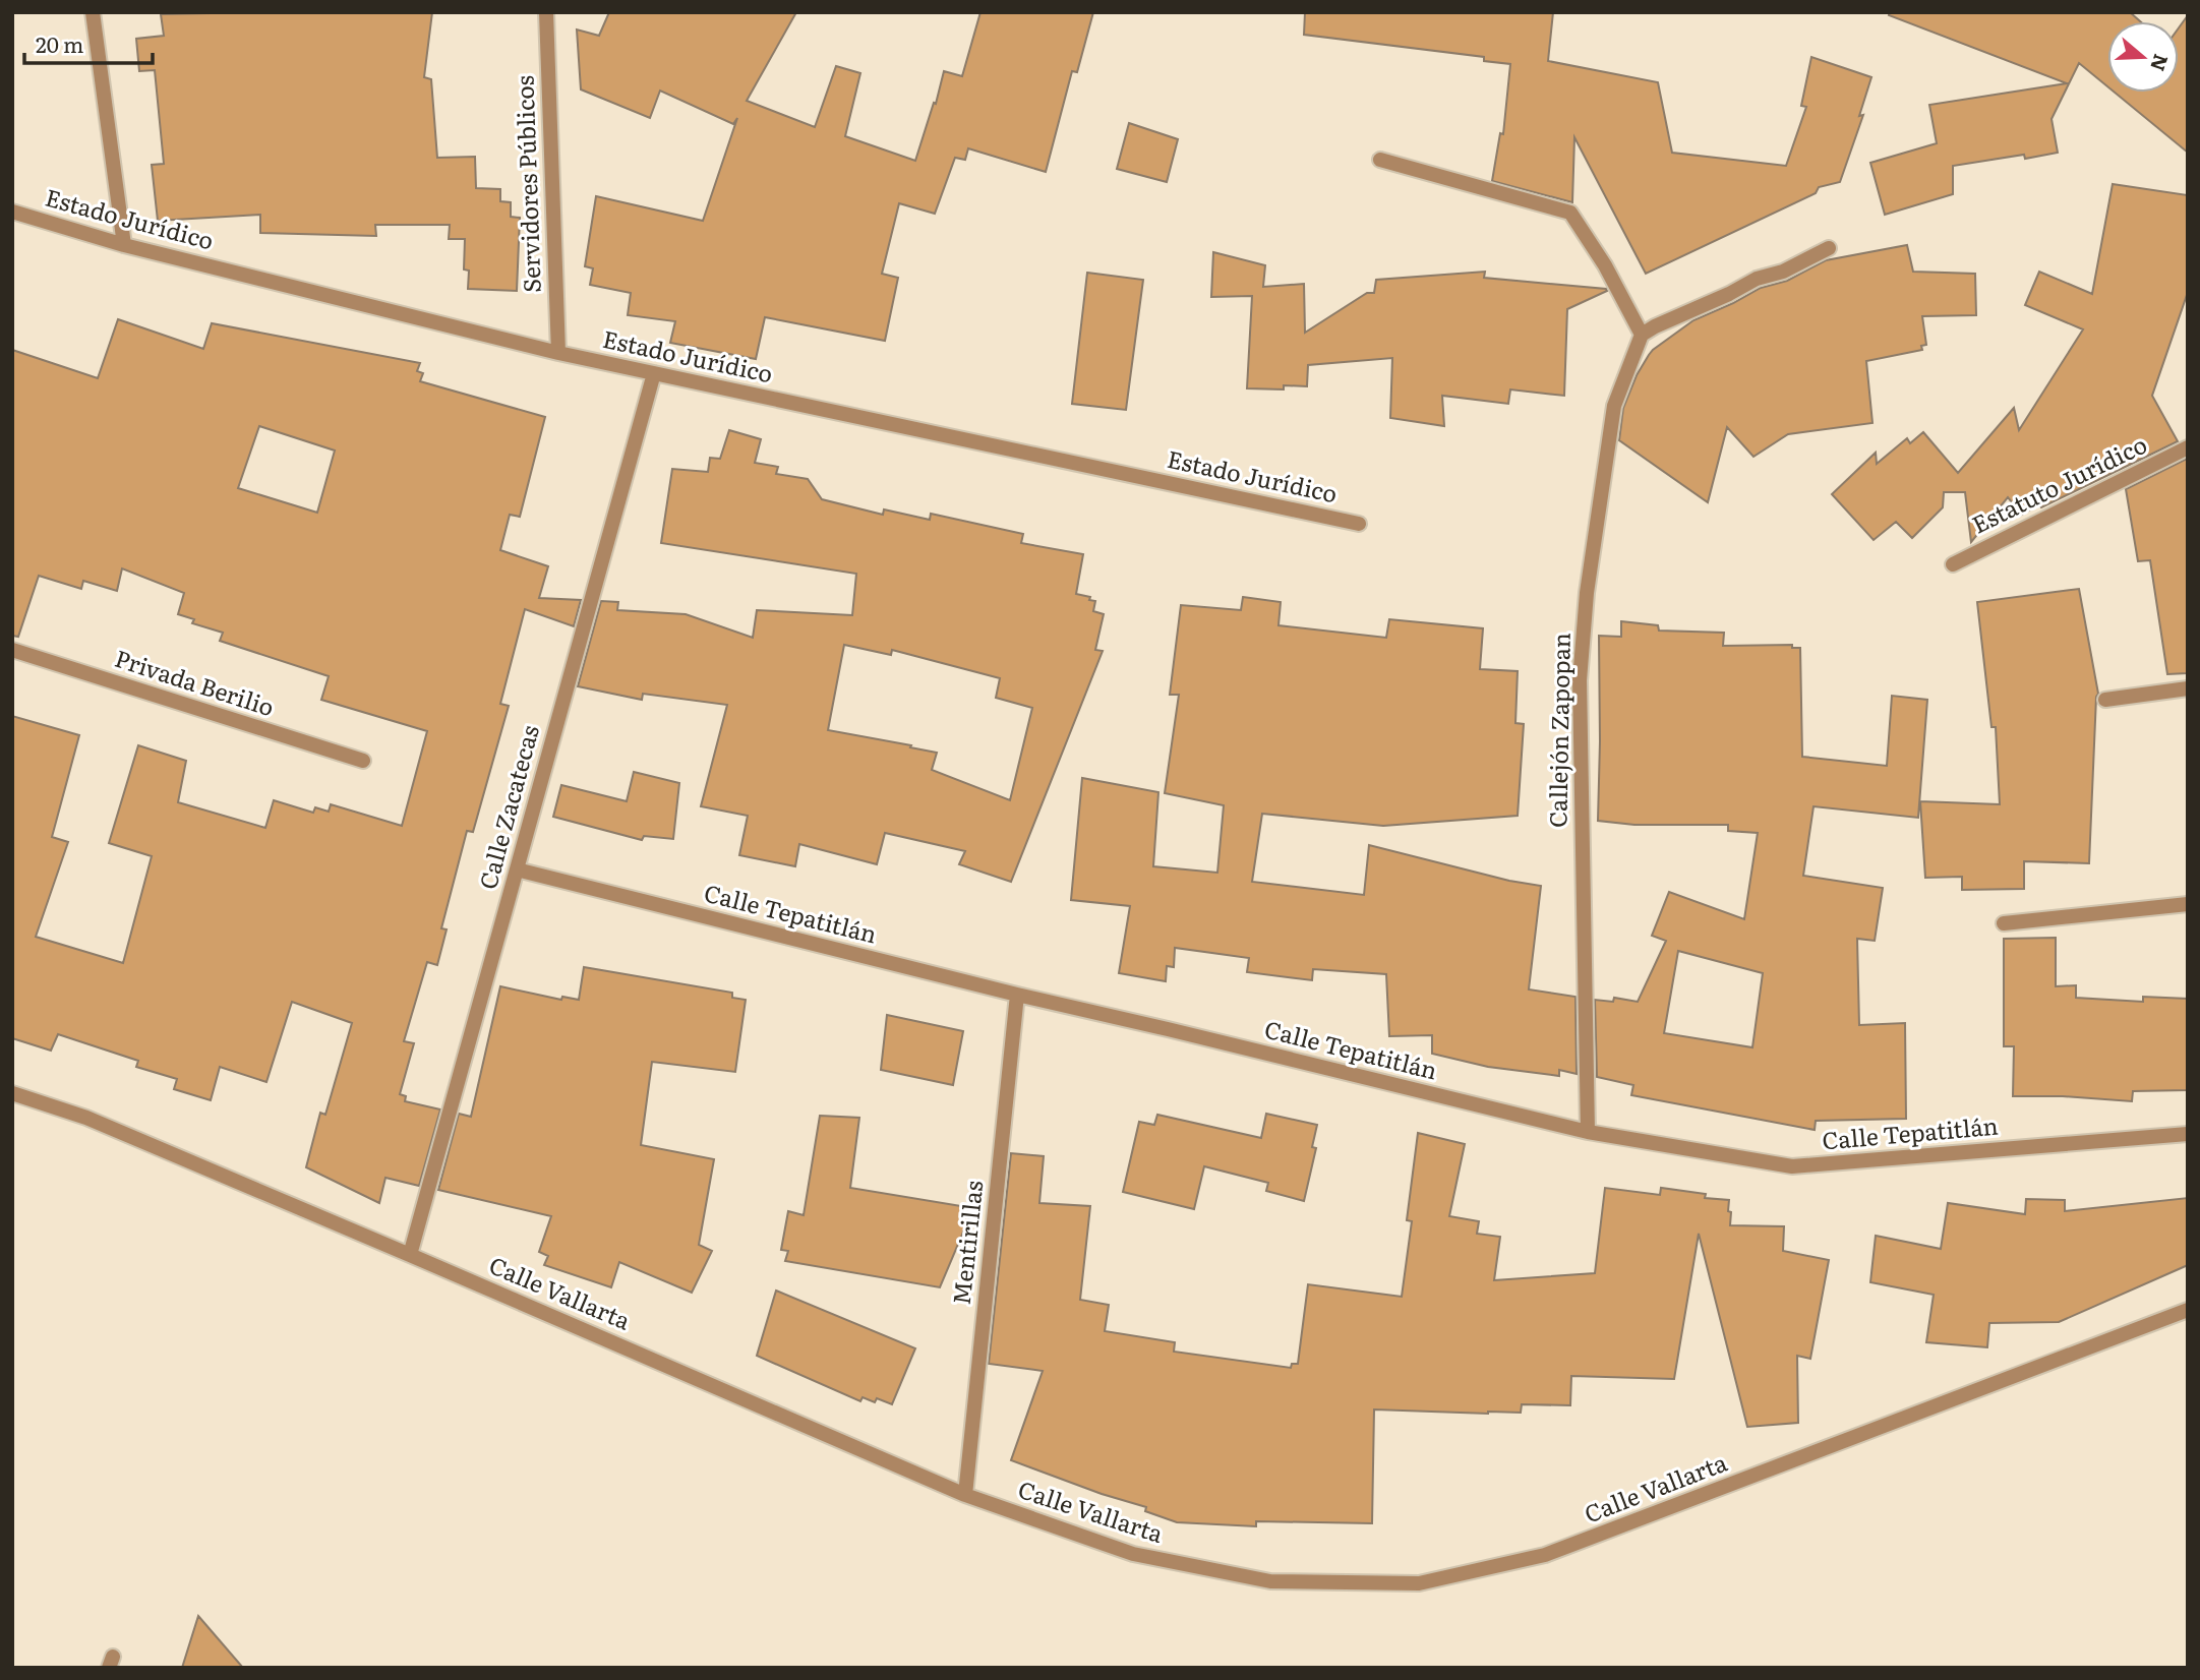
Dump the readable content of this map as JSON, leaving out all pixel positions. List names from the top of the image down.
{
  "streets": {
    "street": [
      "Servidores Públicos",
      "Estado Jurídico",
      "Estatuto Jurídico",
      "Privada Berilio",
      "Callejón Zapopan",
      "Calle Zacatecas",
      "Calle Tepatitlán",
      "Mentirillas",
      "Calle Vallarta"
    ]
  },
  "crossings": [
    ["Servidores Públicos", "Estado Jurídico"],
    ["Estado Jurídico", "Calle Zacatecas"],
    ["Callejón Zapopan", "Calle Tepatitlán"],
    ["Calle Zacatecas", "Calle Tepatitlán"],
    ["Calle Zacatecas", "Calle Vallarta"],
    ["Calle Tepatitlán", "Mentirillas"],
    ["Mentirillas", "Calle Vallarta"]
  ],
  "scale_bar": "20 m",
  "north": "right"
}
